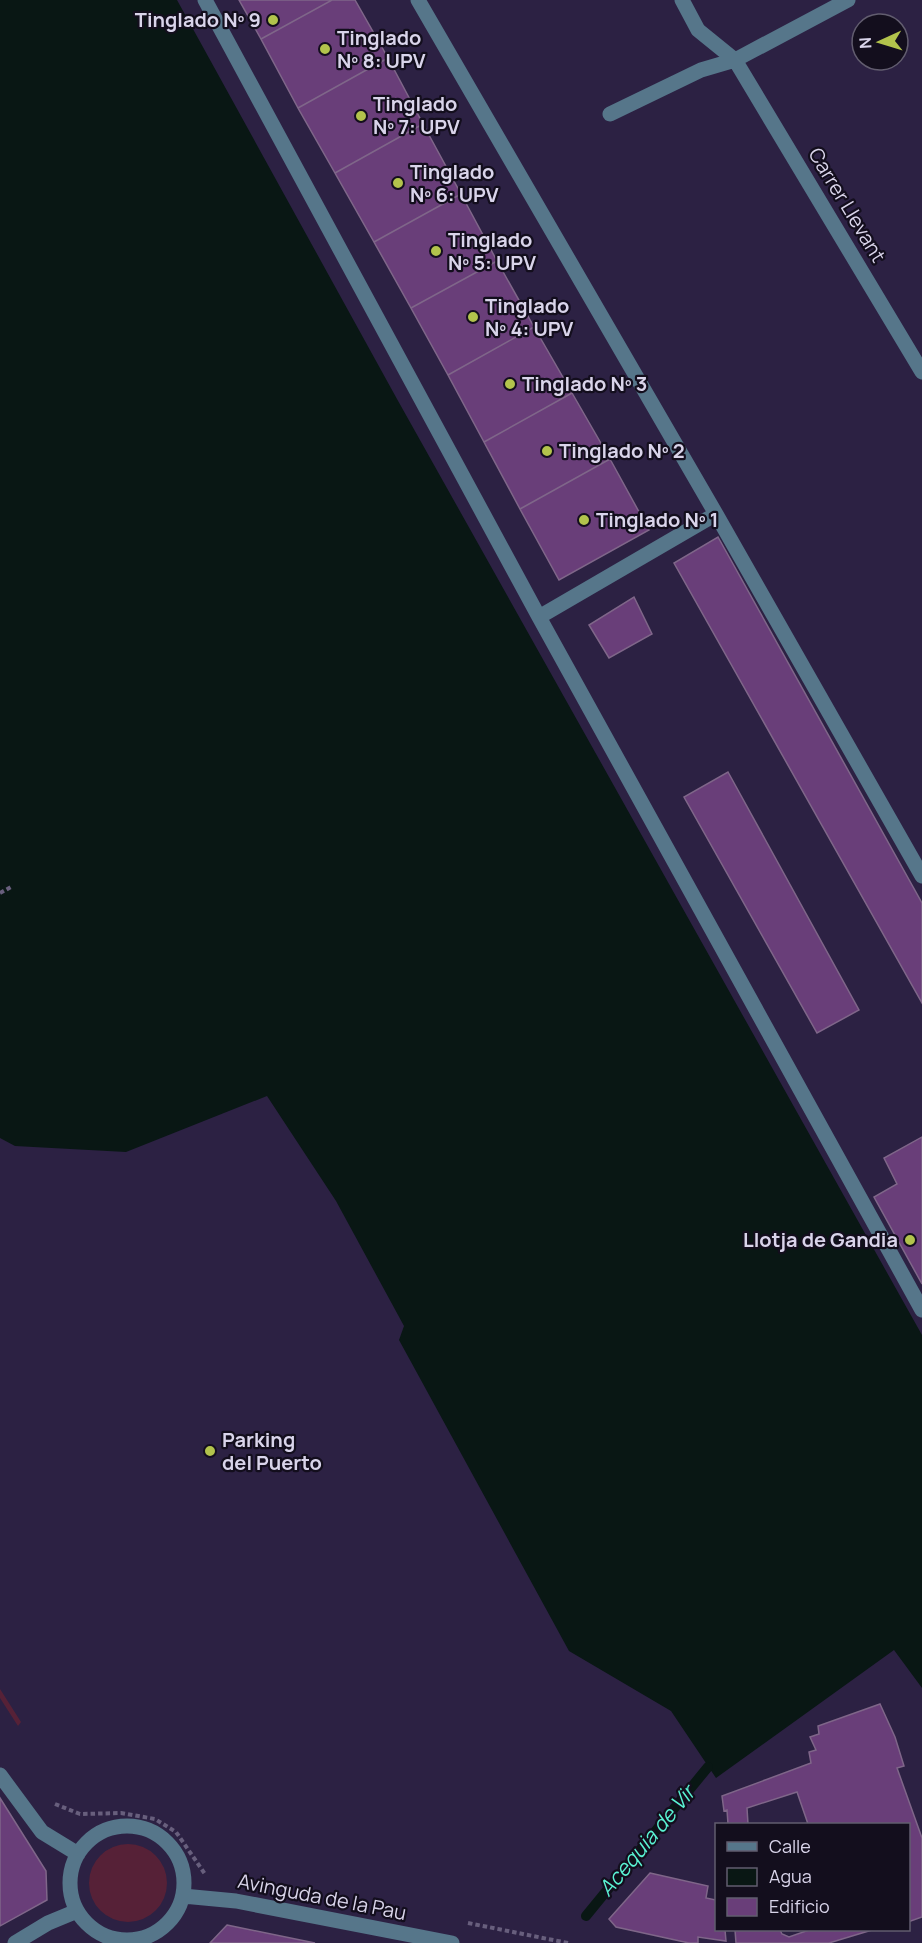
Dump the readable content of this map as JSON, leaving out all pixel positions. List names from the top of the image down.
{
  "streets": {
    "street": ["Carrer Llevant", "Avinguda de la Pau"]
  },
  "water": ["Acequia de Vir"],
  "places": [
    "Tinglado Nº 9",
    "Tinglado Nº 8: UPV",
    "Tinglado Nº 7: UPV",
    "Tinglado Nº 6: UPV",
    "Tinglado Nº 5: UPV",
    "Tinglado Nº 4: UPV",
    "Tinglado Nº 3",
    "Tinglado Nº 2",
    "Tinglado Nº 1",
    "Llotja de Gandia",
    "Parking del Puerto"
  ],
  "legend": ["Calle", "Agua", "Edificio"],
  "north": "left"
}
